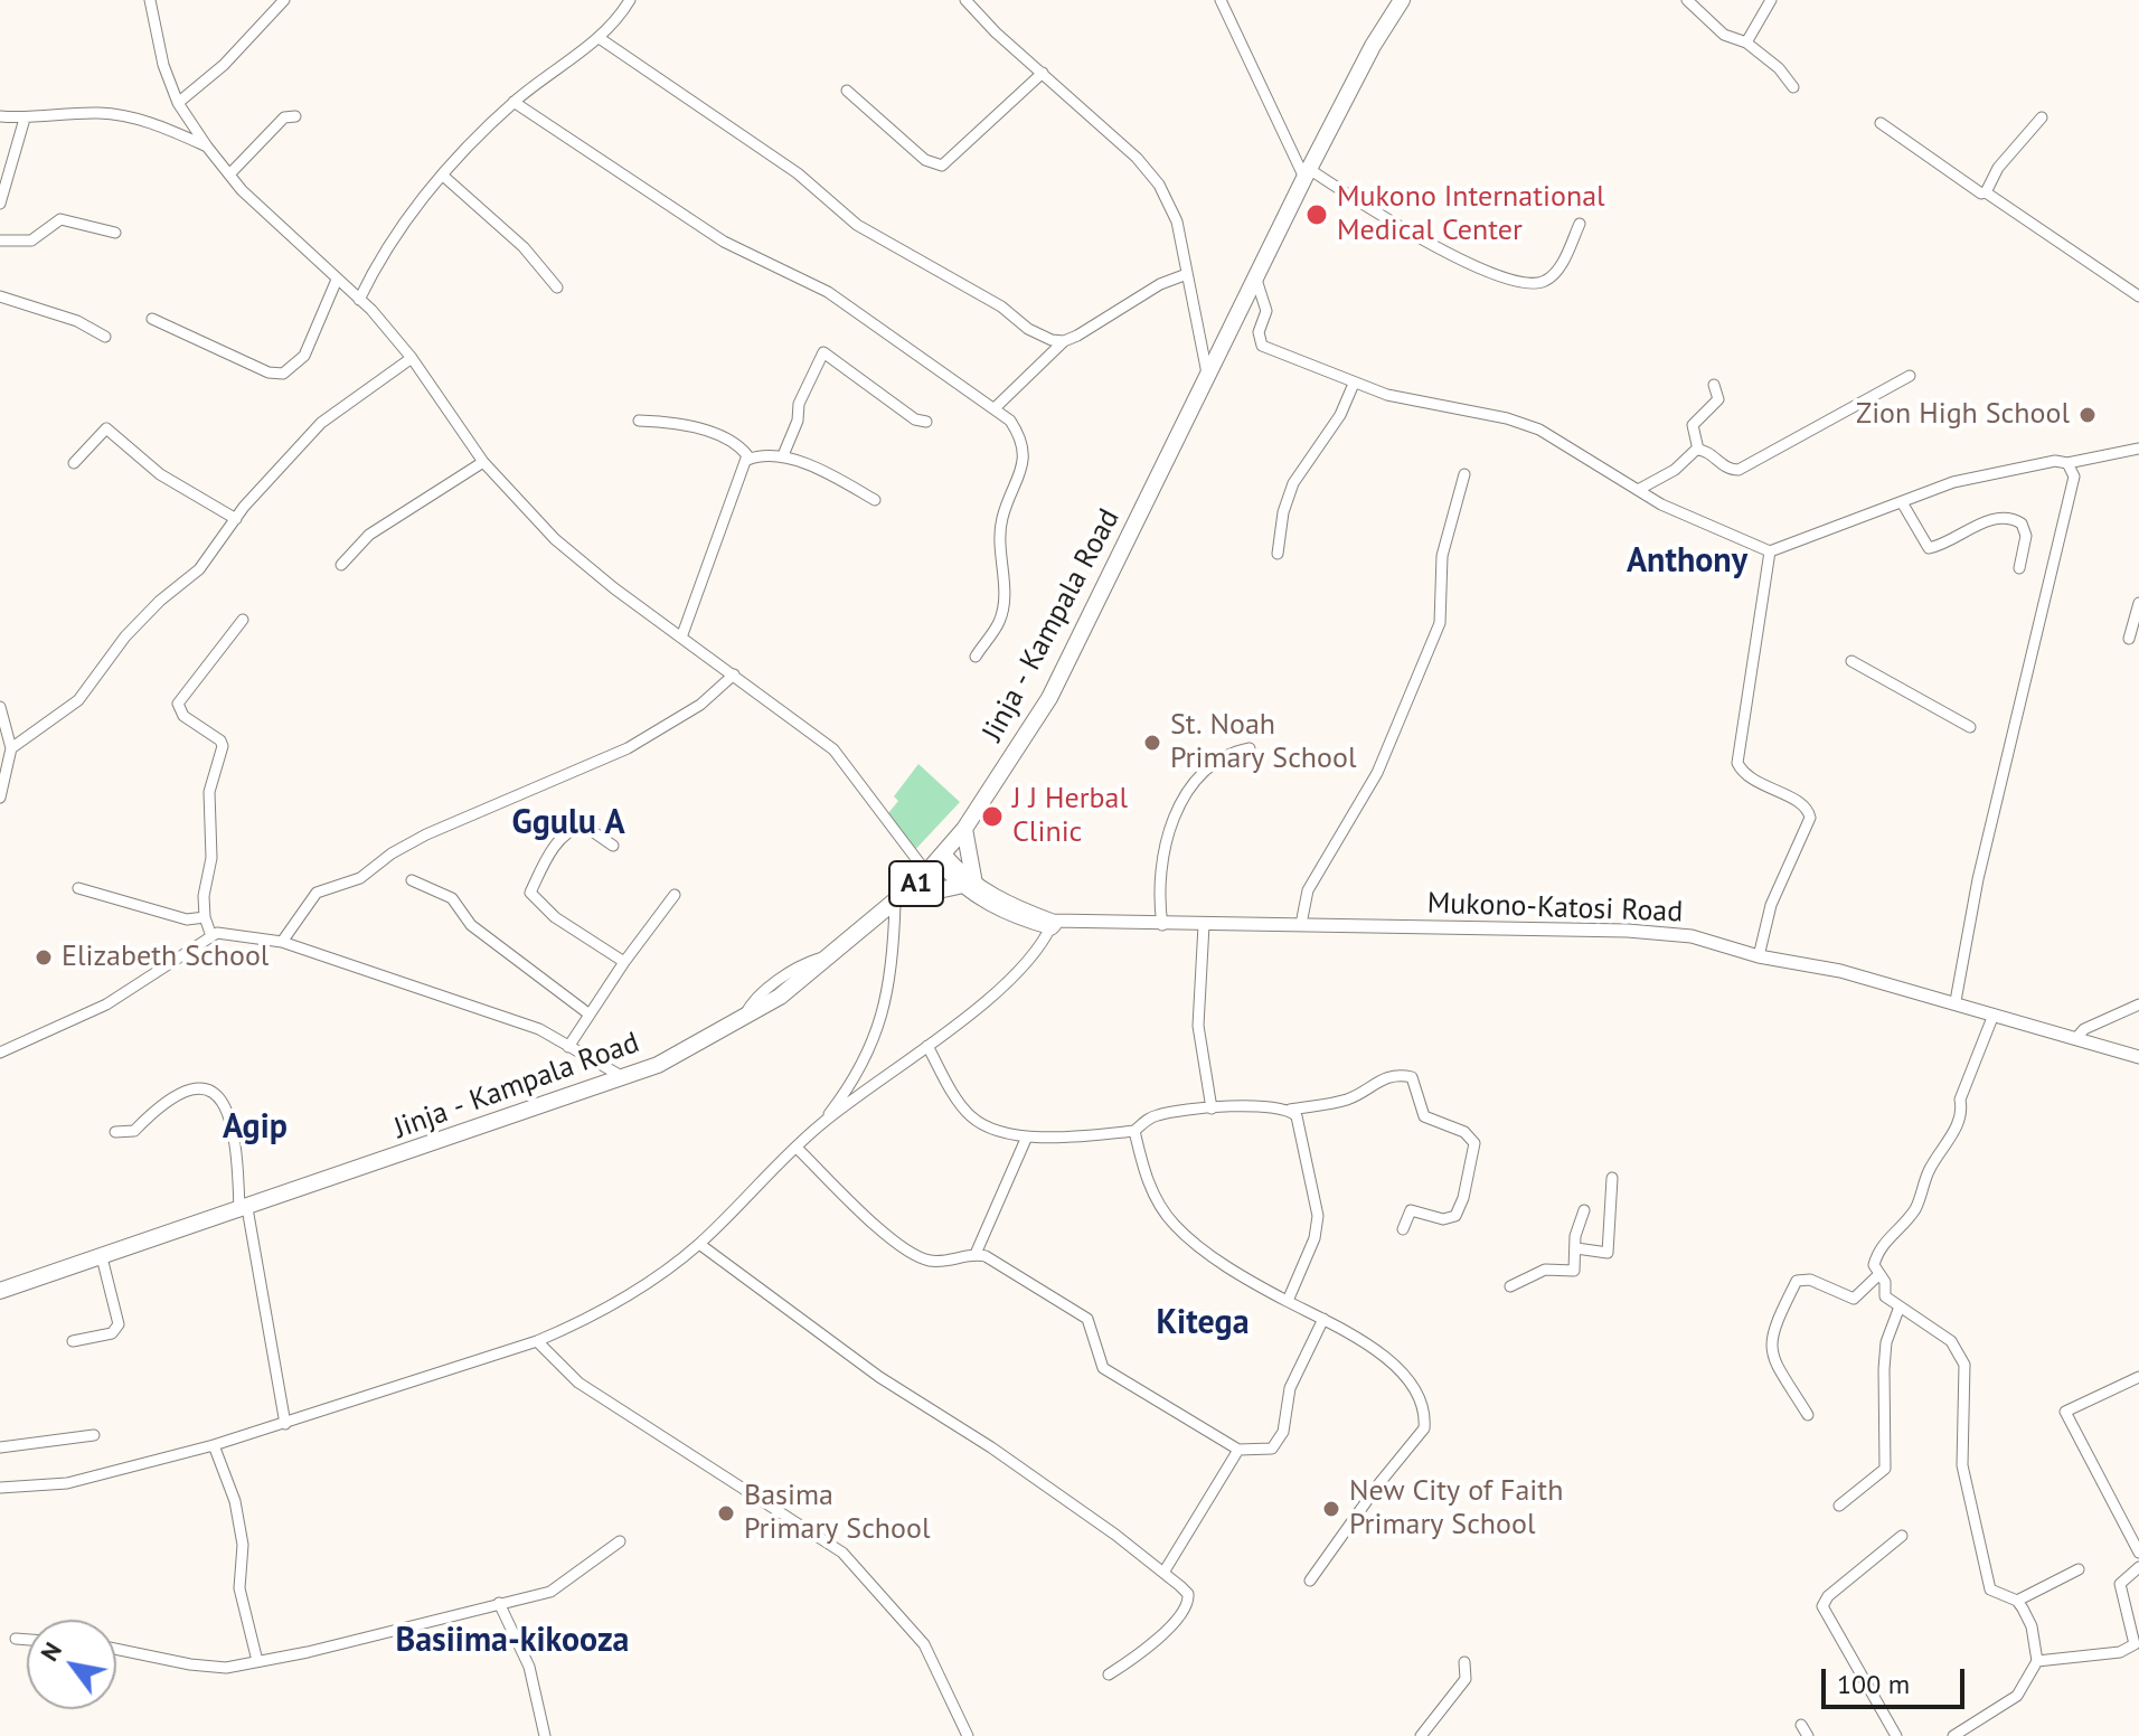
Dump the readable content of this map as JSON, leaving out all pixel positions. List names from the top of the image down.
{
  "streets": {
    "highway": ["Jinja - Kampala Road", "A1"],
    "main road": ["Mukono-Katosi Road"]
  },
  "crossings": [
    ["Jinja - Kampala Road", "Mukono-Katosi Road"]
  ],
  "districts": [
    "Anthony",
    "Ggulu A",
    "Agip",
    "Kitega",
    "Basiima-kikooza"
  ],
  "places": [
    "Mukono International Medical Center",
    "Zion High School",
    "St. Noah Primary School",
    "J J Herbal Clinic",
    "Elizabeth School",
    "New City of Faith Primary School",
    "Basima Primary School"
  ],
  "scale_bar": "100 m",
  "north": "top left"
}
